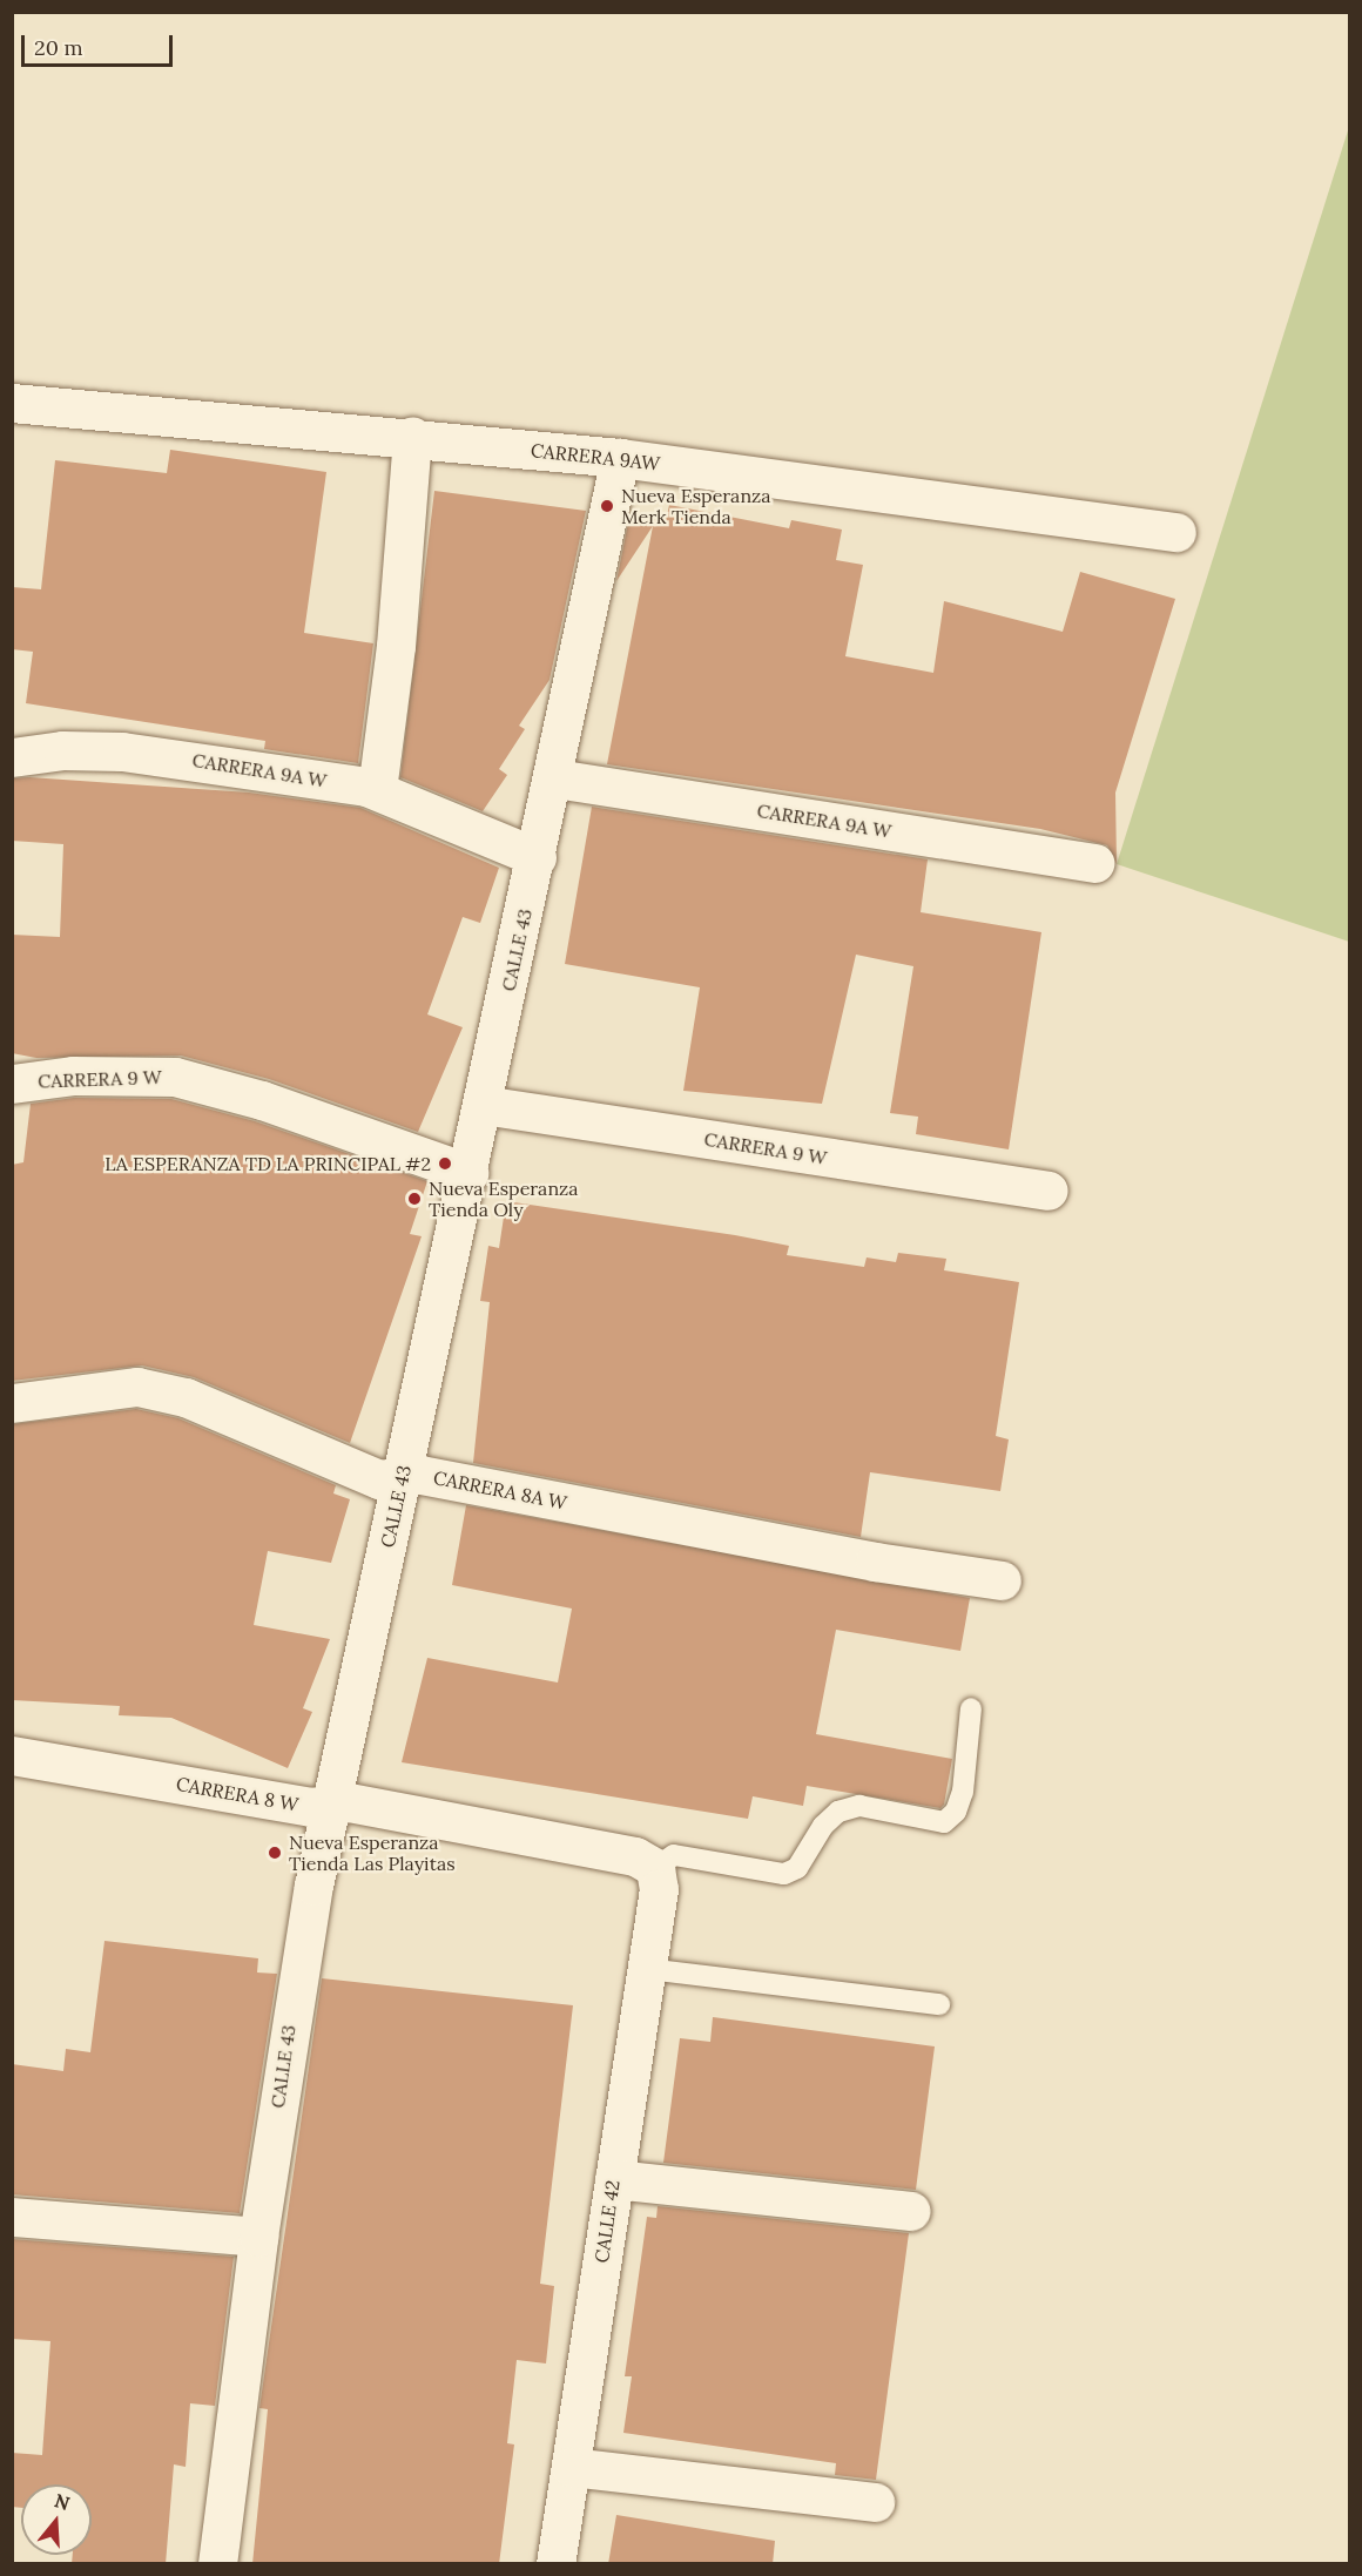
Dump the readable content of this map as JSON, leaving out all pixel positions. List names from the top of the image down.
{
  "streets": {
    "street": [
      "CARRERA 9AW",
      "CARRERA 9A W",
      "CALLE 43",
      "CARRERA 9 W",
      "CARRERA 8A W",
      "CARRERA 8 W",
      "CALLE 42"
    ]
  },
  "crossings": [
    ["CARRERA 9AW", "CALLE 43"],
    ["CARRERA 9A W", "CALLE 43"],
    ["CALLE 43", "CARRERA 9 W"],
    ["CALLE 43", "CARRERA 8A W"],
    ["CALLE 43", "CARRERA 8 W"],
    ["CARRERA 8 W", "CALLE 42"]
  ],
  "places": [
    "Nueva Esperanza Merk Tienda",
    "LA ESPERANZA TD LA PRINCIPAL #2",
    "Nueva Esperanza Tienda Oly",
    "Nueva Esperanza Tienda Las Playitas"
  ],
  "scale_bar": "20 m",
  "north": "top"
}
